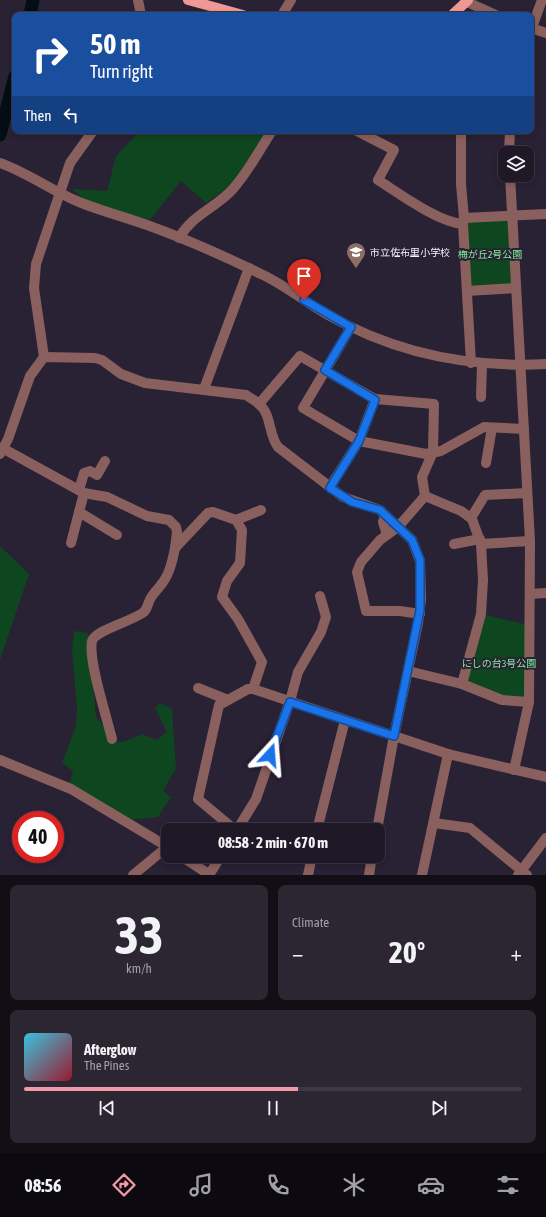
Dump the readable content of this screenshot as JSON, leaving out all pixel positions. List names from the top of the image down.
{
  "parks": ["梅が丘2号公園", "にしの台3号公園"],
  "places": {
    "school or university": ["市立佐布里小学校"]
  },
  "page": {
    "turn": ["50 m", "Turn right"],
    "then": "Then",
    "limit": "40",
    "trip": "08:58 · 2 min · 670 m",
    "tile": [
      ["33", "km/h"],
      "Climate"
    ],
    "heat": ["−", "20°", "+"],
    "song": ["Afterglow", "The Pines"],
    "tabs": "08:56"
  }
}
